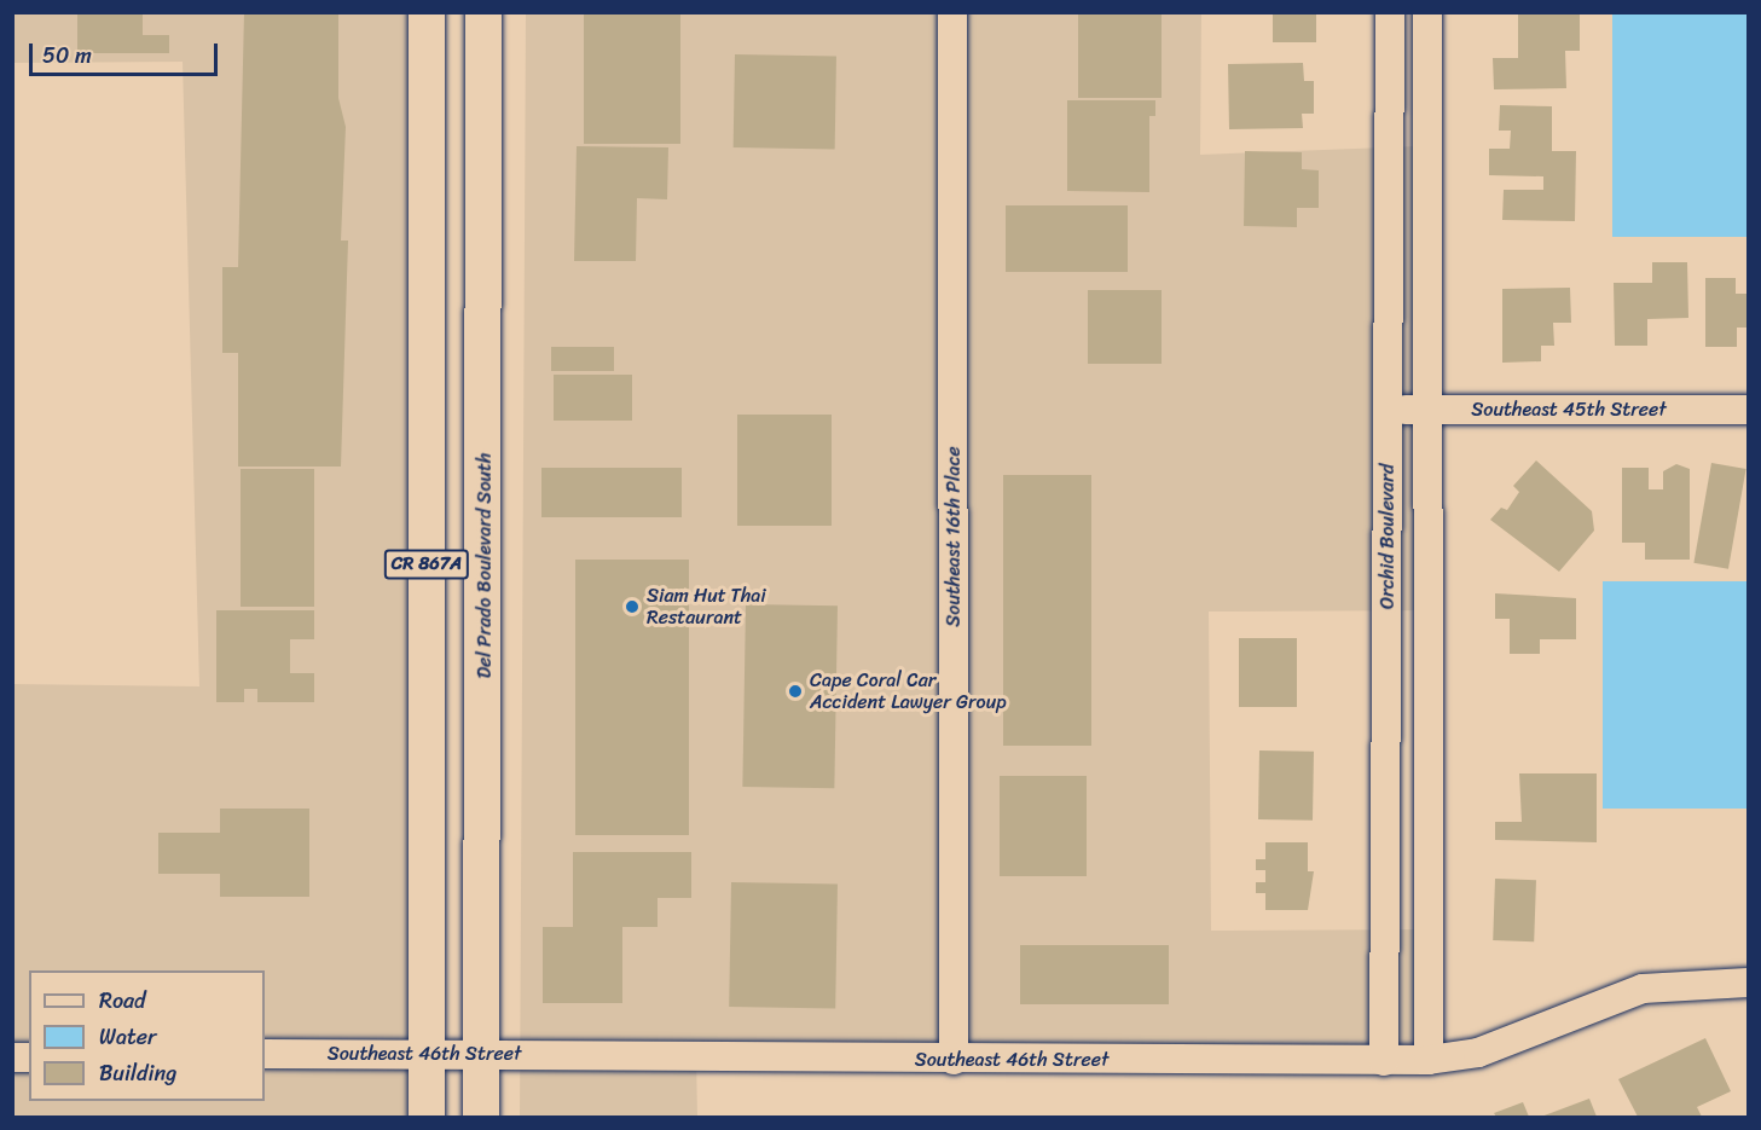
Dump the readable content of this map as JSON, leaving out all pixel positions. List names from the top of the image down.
{
  "streets": {
    "main road": ["CR 867A", "Del Prado Boulevard South"],
    "street": [
      "Southeast 45th Street",
      "Southeast 16th Place",
      "Orchid Boulevard",
      "Southeast 46th Street"
    ]
  },
  "crossings": [
    ["Southeast 45th Street", "Orchid Boulevard"],
    ["Southeast 16th Place", "Southeast 46th Street"],
    ["Orchid Boulevard", "Southeast 46th Street"],
    ["CR 867A", "Southeast 46th Street"],
    ["Del Prado Boulevard South", "Southeast 46th Street"]
  ],
  "places": ["Siam Hut Thai Restaurant", "Cape Coral Car Accident Lawyer Group"],
  "legend": ["Road", "Water", "Building"],
  "scale_bar": "50 m"
}
